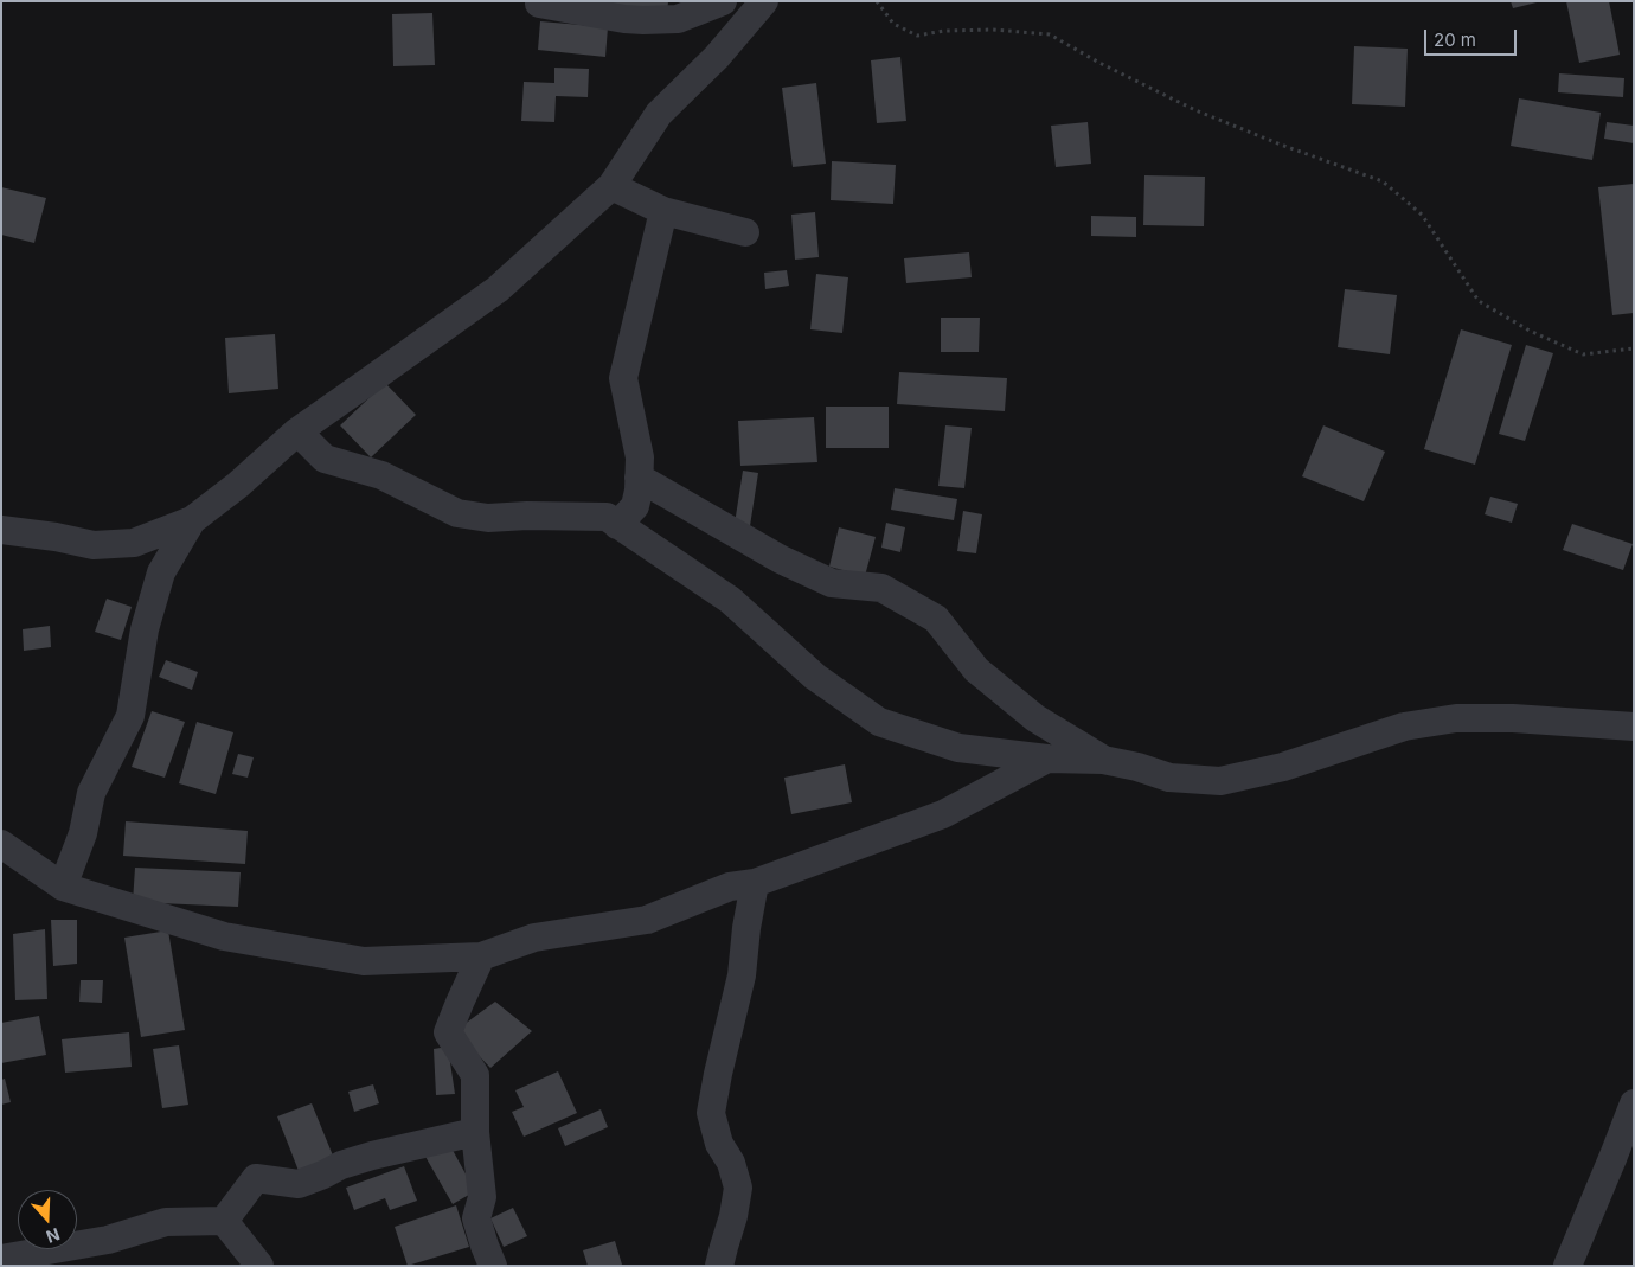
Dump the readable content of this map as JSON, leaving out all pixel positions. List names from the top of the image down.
{
  "scale_bar": "20 m",
  "north": "bottom"
}
